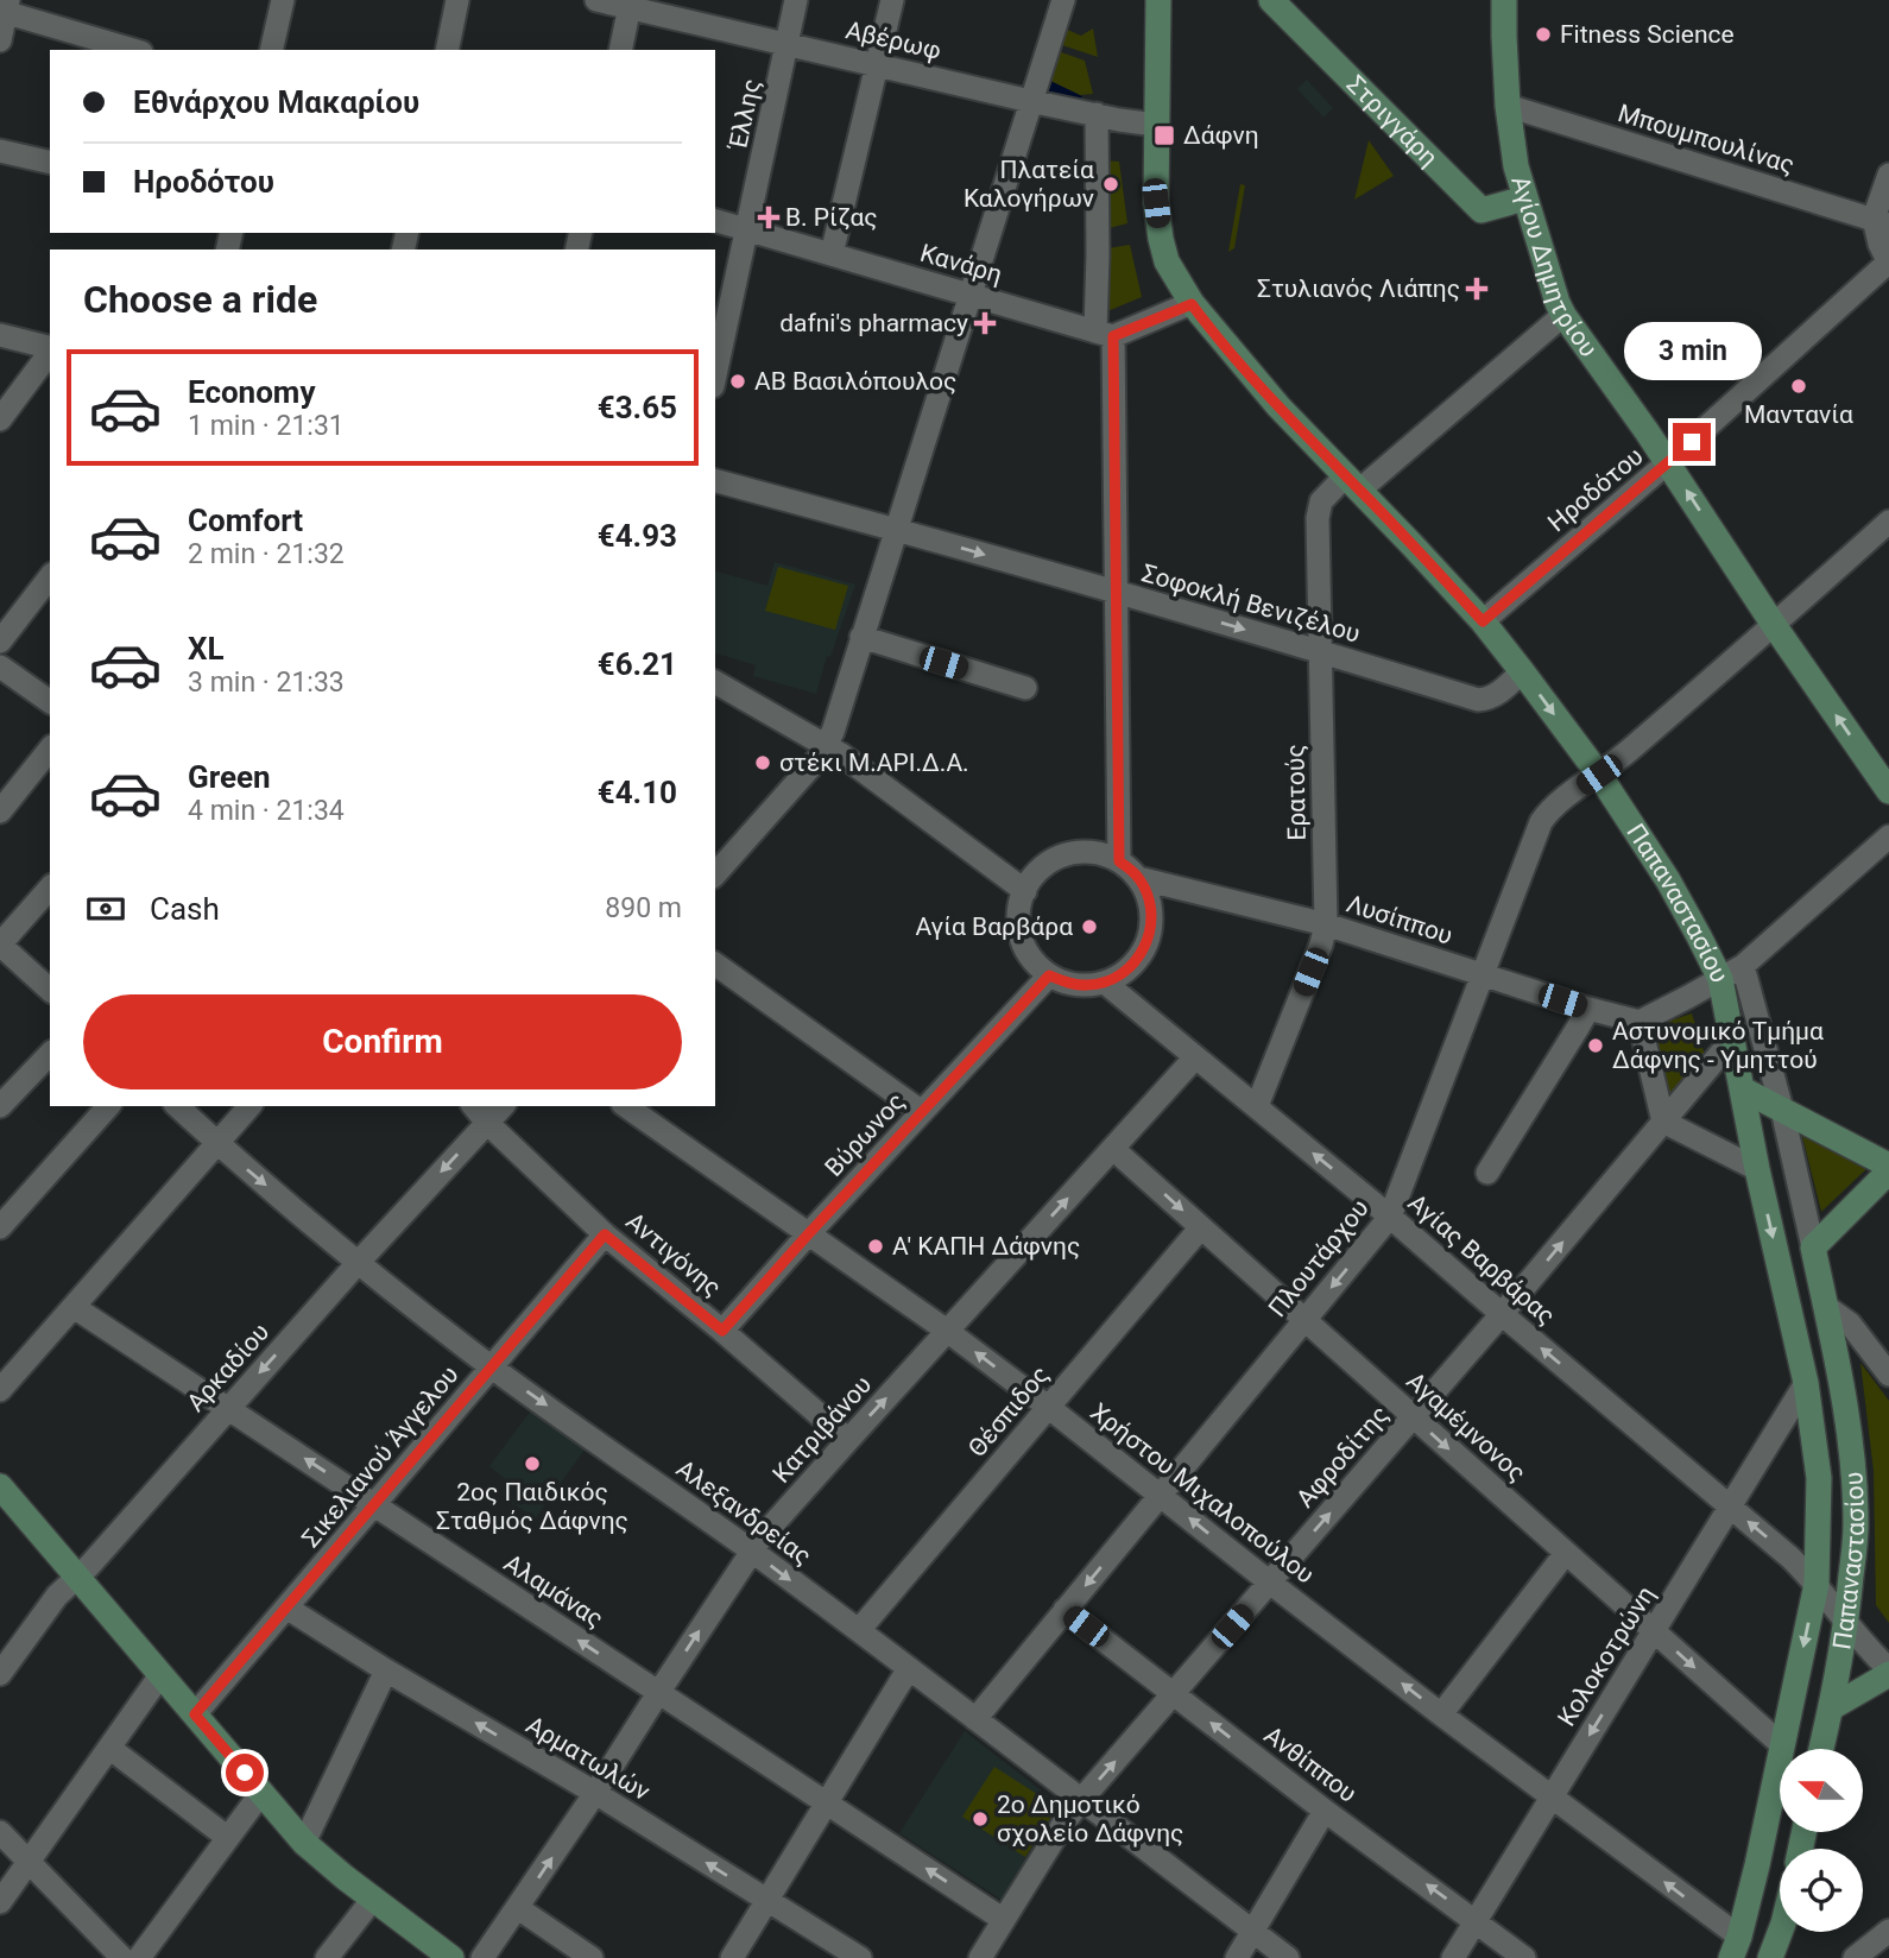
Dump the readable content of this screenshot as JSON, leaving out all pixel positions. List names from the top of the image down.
{
  "streets": {
    "street": [
      "Αβέρωφ",
      "Έλλης",
      "Στριγγάρη",
      "Μπουμπουλίνας",
      "Κανάρη",
      "Αγίου Δημητρίου",
      "Ηροδότου",
      "Σοφοκλή Βενιζέλου",
      "Ερατούς",
      "Παπαναστασίου",
      "Λυσίππου",
      "Βύρωνος",
      "Αντιγόνης",
      "Πλουτάρχου",
      "Αγίας Βαρβάρας",
      "Αρκαδίου",
      "Θέσπιδος",
      "Αγαμέμνονος",
      "Κατριβάνου",
      "Σικελιανού Άγγελου",
      "Αφροδίτης",
      "Χρήστου Μιχαλοπούλου",
      "Αλεξανδρείας",
      "Αλαμάνας",
      "Κολοκοτρώνη",
      "Αρματωλών",
      "Ανθίππου"
    ]
  },
  "crossings": [
    ["Αβέρωφ", "Έλλης"],
    ["Αβέρωφ", "Παπαναστασίου"],
    ["Έλλης", "Κανάρη"],
    ["Στριγγάρη", "Αγίου Δημητρίου"],
    ["Μπουμπουλίνας", "Αγίου Δημητρίου"],
    ["Αγίου Δημητρίου", "Ηροδότου"],
    ["Αγίου Δημητρίου", "Ερατούς"],
    ["Αγίου Δημητρίου", "Πλουτάρχου"],
    ["Ηροδότου", "Παπαναστασίου"],
    ["Σοφοκλή Βενιζέλου", "Ερατούς"],
    ["Σοφοκλή Βενιζέλου", "Παπαναστασίου"],
    ["Ερατούς", "Παπαναστασίου"],
    ["Ερατούς", "Λυσίππου"],
    ["Ερατούς", "Αγίας Βαρβάρας"],
    ["Παπαναστασίου", "Πλουτάρχου"],
    ["Παπαναστασίου", "Αγίας Βαρβάρας"],
    ["Παπαναστασίου", "Αγαμέμνονος"],
    ["Παπαναστασίου", "Αφροδίτης"],
    ["Παπαναστασίου", "Χρήστου Μιχαλοπούλου"],
    ["Παπαναστασίου", "Κολοκοτρώνη"],
    ["Λυσίππου", "Βύρωνος"],
    ["Λυσίππου", "Πλουτάρχου"],
    ["Λυσίππου", "Αγίας Βαρβάρας"],
    ["Βύρωνος", "Αντιγόνης"],
    ["Βύρωνος", "Αγίας Βαρβάρας"],
    ["Βύρωνος", "Χρήστου Μιχαλοπούλου"],
    ["Αντιγόνης", "Αρκαδίου"],
    ["Αντιγόνης", "Κατριβάνου"],
    ["Αντιγόνης", "Σικελιανού Άγγελου"],
    ["Πλουτάρχου", "Αγίας Βαρβάρας"],
    ["Πλουτάρχου", "Αγαμέμνονος"],
    ["Πλουτάρχου", "Χρήστου Μιχαλοπούλου"],
    ["Πλουτάρχου", "Αλεξανδρείας"],
    ["Πλουτάρχου", "Ανθίππου"],
    ["Αγίας Βαρβάρας", "Κατριβάνου"],
    ["Αγίας Βαρβάρας", "Αφροδίτης"],
    ["Αγίας Βαρβάρας", "Κολοκοτρώνη"],
    ["Αρκαδίου", "Αλεξανδρείας"],
    ["Αρκαδίου", "Αλαμάνας"],
    ["Θέσπιδος", "Αγαμέμνονος"],
    ["Θέσπιδος", "Χρήστου Μιχαλοπούλου"],
    ["Θέσπιδος", "Αλεξανδρείας"],
    ["Αγαμέμνονος", "Κατριβάνου"],
    ["Αγαμέμνονος", "Αφροδίτης"],
    ["Αγαμέμνονος", "Κολοκοτρώνη"],
    ["Κατριβάνου", "Χρήστου Μιχαλοπούλου"],
    ["Κατριβάνου", "Αλεξανδρείας"],
    ["Κατριβάνου", "Αλαμάνας"],
    ["Κατριβάνου", "Αρματωλών"],
    ["Σικελιανού Άγγελου", "Αλεξανδρείας"],
    ["Σικελιανού Άγγελου", "Αλαμάνας"],
    ["Σικελιανού Άγγελου", "Αρματωλών"],
    ["Αφροδίτης", "Χρήστου Μιχαλοπούλου"],
    ["Αφροδίτης", "Αλεξανδρείας"],
    ["Αφροδίτης", "Αλαμάνας"],
    ["Αφροδίτης", "Ανθίππου"],
    ["Χρήστου Μιχαλοπούλου", "Κολοκοτρώνη"],
    ["Κολοκοτρώνη", "Ανθίππου"]
  ],
  "one_way": [
    "Αγίου Δημητρίου",
    "Αγίας Βαρβάρας",
    "Αγαμέμνονος",
    "Χρήστου Μιχαλοπούλου",
    "Αλεξανδρείας",
    "Αλαμάνας",
    "Ανθίππου"
  ],
  "places": {
    "other": [
      "Fitness Science",
      "Πλατεία Καλογήρων",
      "ΑΒ Βασιλόπουλος",
      "Μαντανία",
      "στέκι Μ.ΑΡΙ.Δ.Α.",
      "Αγία Βαρβάρα",
      "Αστυνομικό Τμήμα Δάφνης - Υμηττού",
      "Α' ΚΑΠΗ Δάφνης",
      "2ος Παιδικός Σταθμός Δάφνης",
      "2ο Δημοτικό σχολείο Δάφνης"
    ],
    "transit": ["Δάφνη"],
    "health": ["Β. Ρίζας", "Στυλιανός Λιάπης", "dafni's pharmacy"]
  },
  "north": "left",
  "page": {
    "banner": ["Εθνάρχου Μακαρίου", "Ηροδότου"],
    "heading": "Choose a ride",
    "bubble": "3 min",
    "list": [
      {
        "name": "Economy",
        "note": "1 min · 21:31",
        "value": "€3.65"
      },
      {
        "name": "Comfort",
        "note": "2 min · 21:32",
        "value": "€4.93"
      },
      {
        "name": "XL",
        "note": "3 min · 21:33",
        "value": "€6.21"
      },
      {
        "name": "Green",
        "note": "4 min · 21:34",
        "value": "€4.10"
      }
    ],
    "pay": ["Cash", "890 m"],
    "buttons": "Confirm"
  }
}
